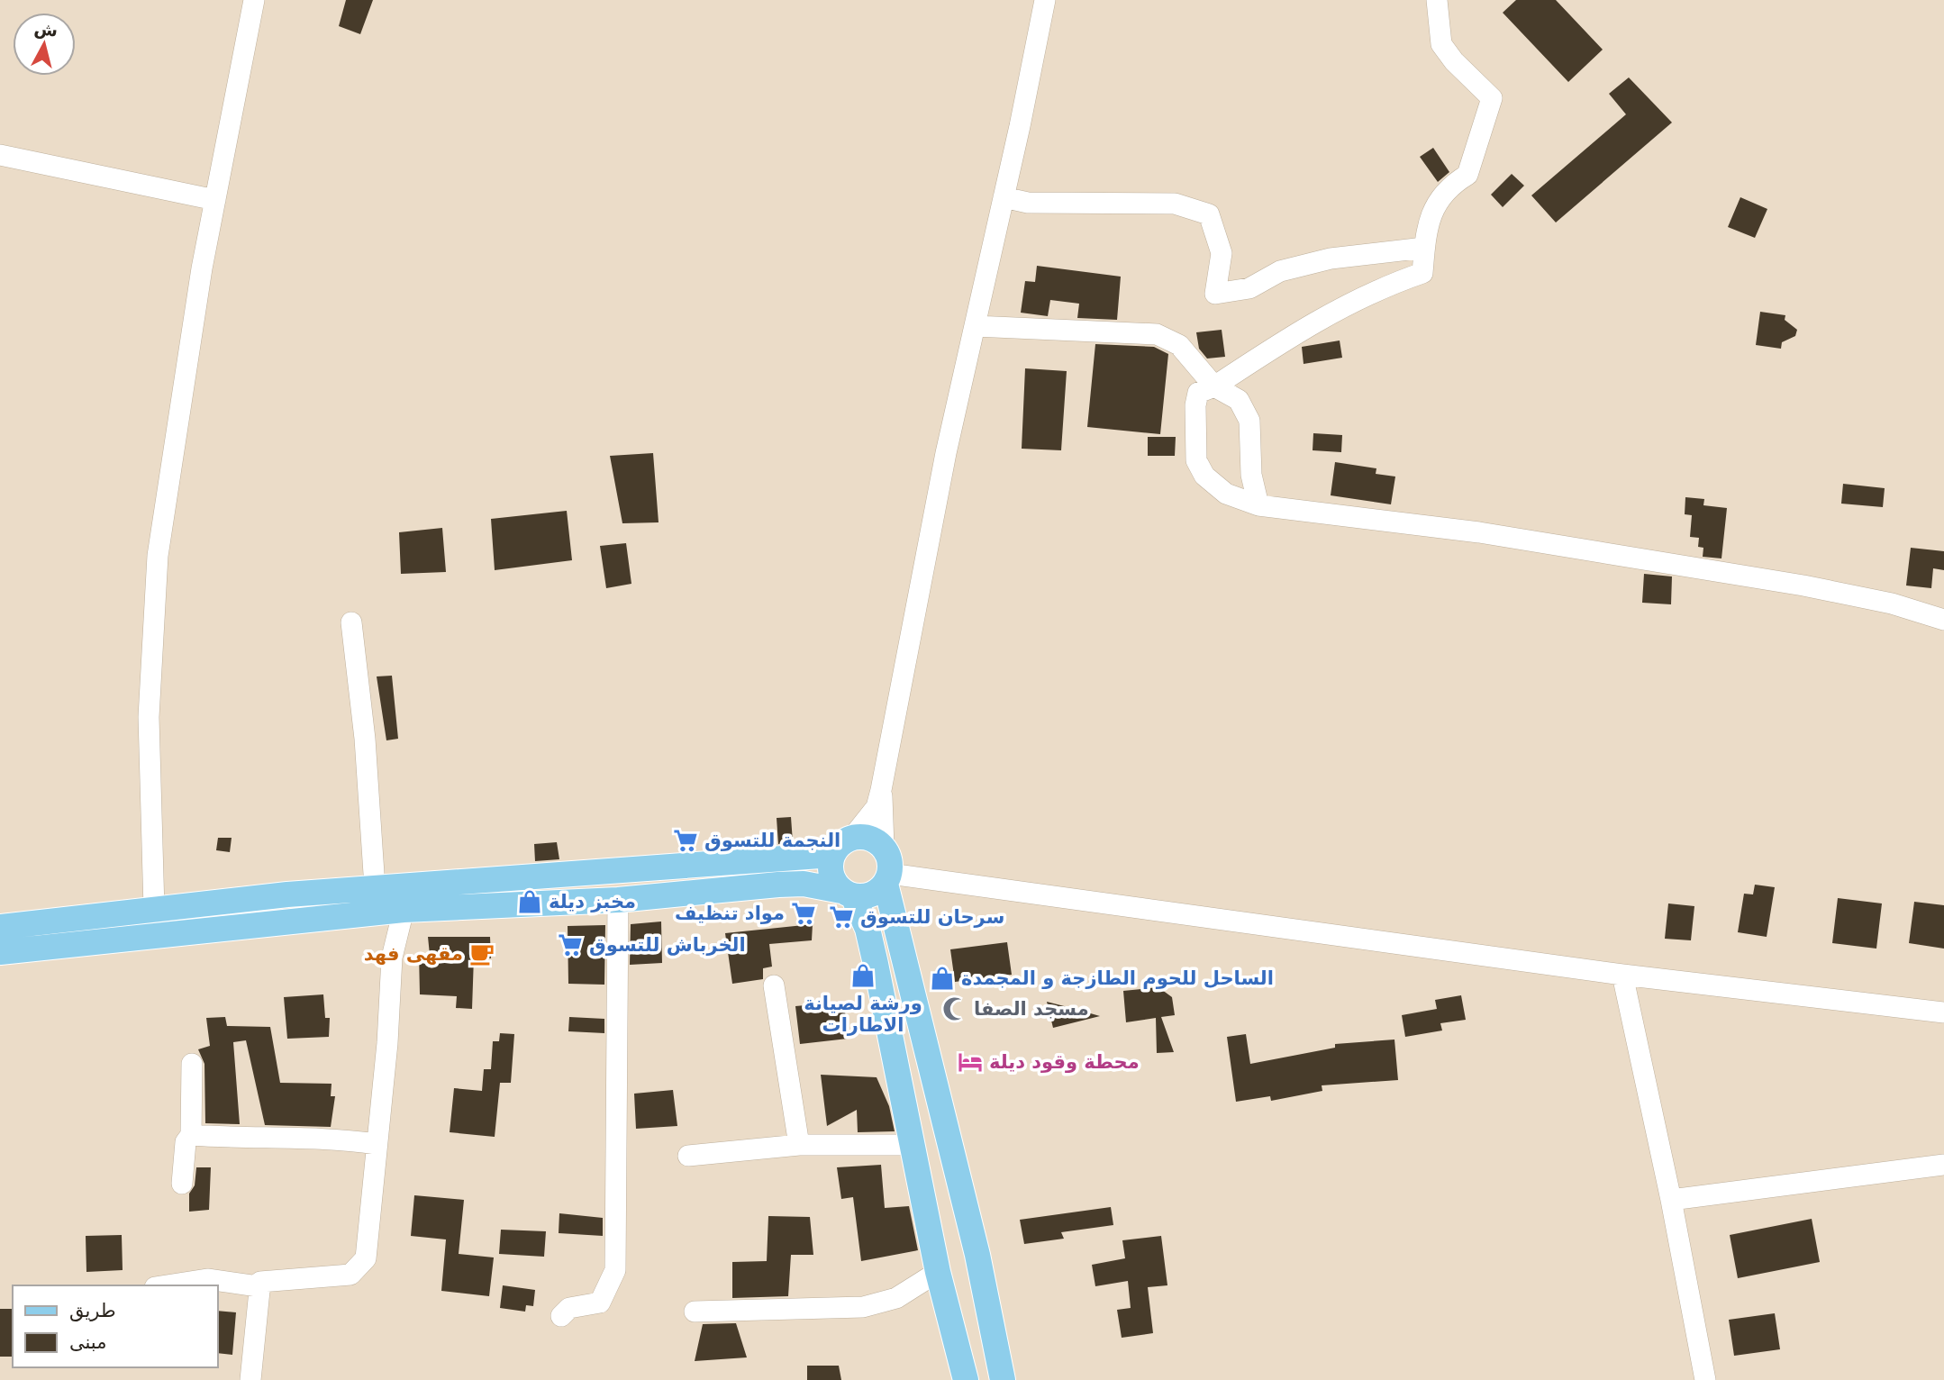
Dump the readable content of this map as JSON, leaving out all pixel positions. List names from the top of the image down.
{
  "places": {
    "supermarket": [
      "النجمة للتسوق",
      "مواد تنظيف",
      "سرحان للتسوق",
      "الخرباش للتسوق"
    ],
    "shop": ["مخبز ديلة", "ورشة لصيانة الاطارات", "الساحل للحوم الطازجة و المجمدة"],
    "cafe": ["مقهى فهد"],
    "mosque": ["مسجد الصفا"],
    "hotel": ["محطة وقود ديلة"]
  },
  "legend": ["طريق", "مبنى"],
  "north": "top"
}
